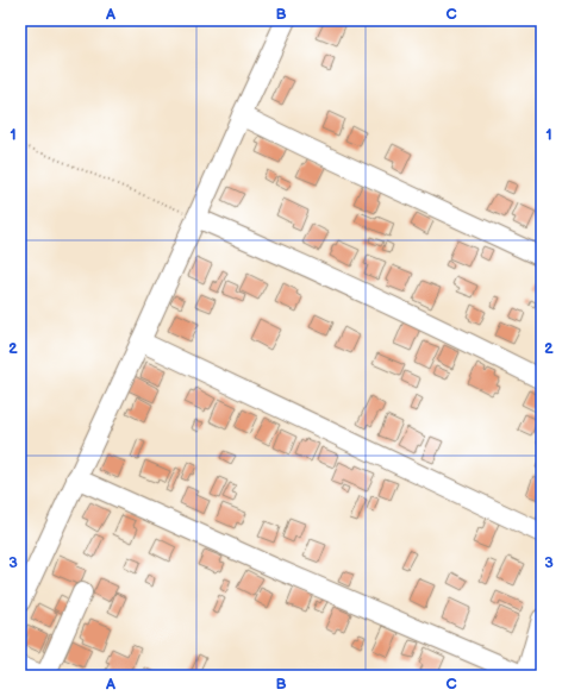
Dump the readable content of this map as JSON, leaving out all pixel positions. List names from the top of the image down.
{
  "grid": {
    "columns": ["A", "B", "C"],
    "rows": ["1", "2", "3"]
  }
}
